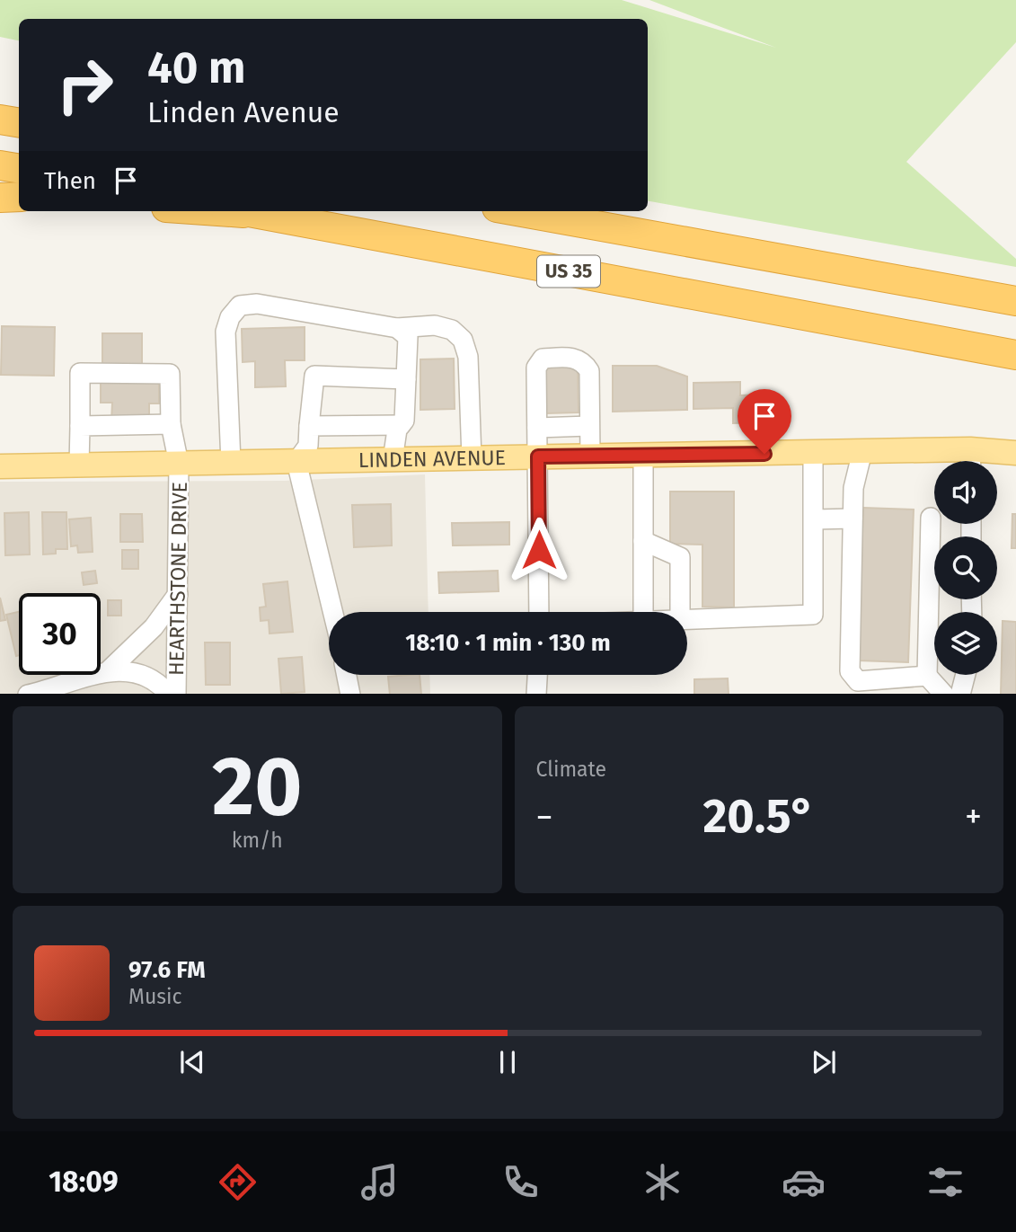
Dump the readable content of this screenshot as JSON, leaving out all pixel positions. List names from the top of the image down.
{
  "streets": {
    "highway": ["US 35"],
    "main road": ["LINDEN AVENUE"],
    "street": ["HEARTHSTONE DRIVE"]
  },
  "crossings": [
    ["LINDEN AVENUE", "HEARTHSTONE DRIVE"]
  ],
  "page": {
    "turn": ["40 m", "Linden Avenue"],
    "then": "Then",
    "limit": "30",
    "trip": "18:10 · 1 min · 130 m",
    "tile": [
      ["20", "km/h"],
      "Climate"
    ],
    "heat": ["−", "20.5°", "+"],
    "song": ["97.6 FM", "Music"],
    "tabs": "18:09"
  }
}
